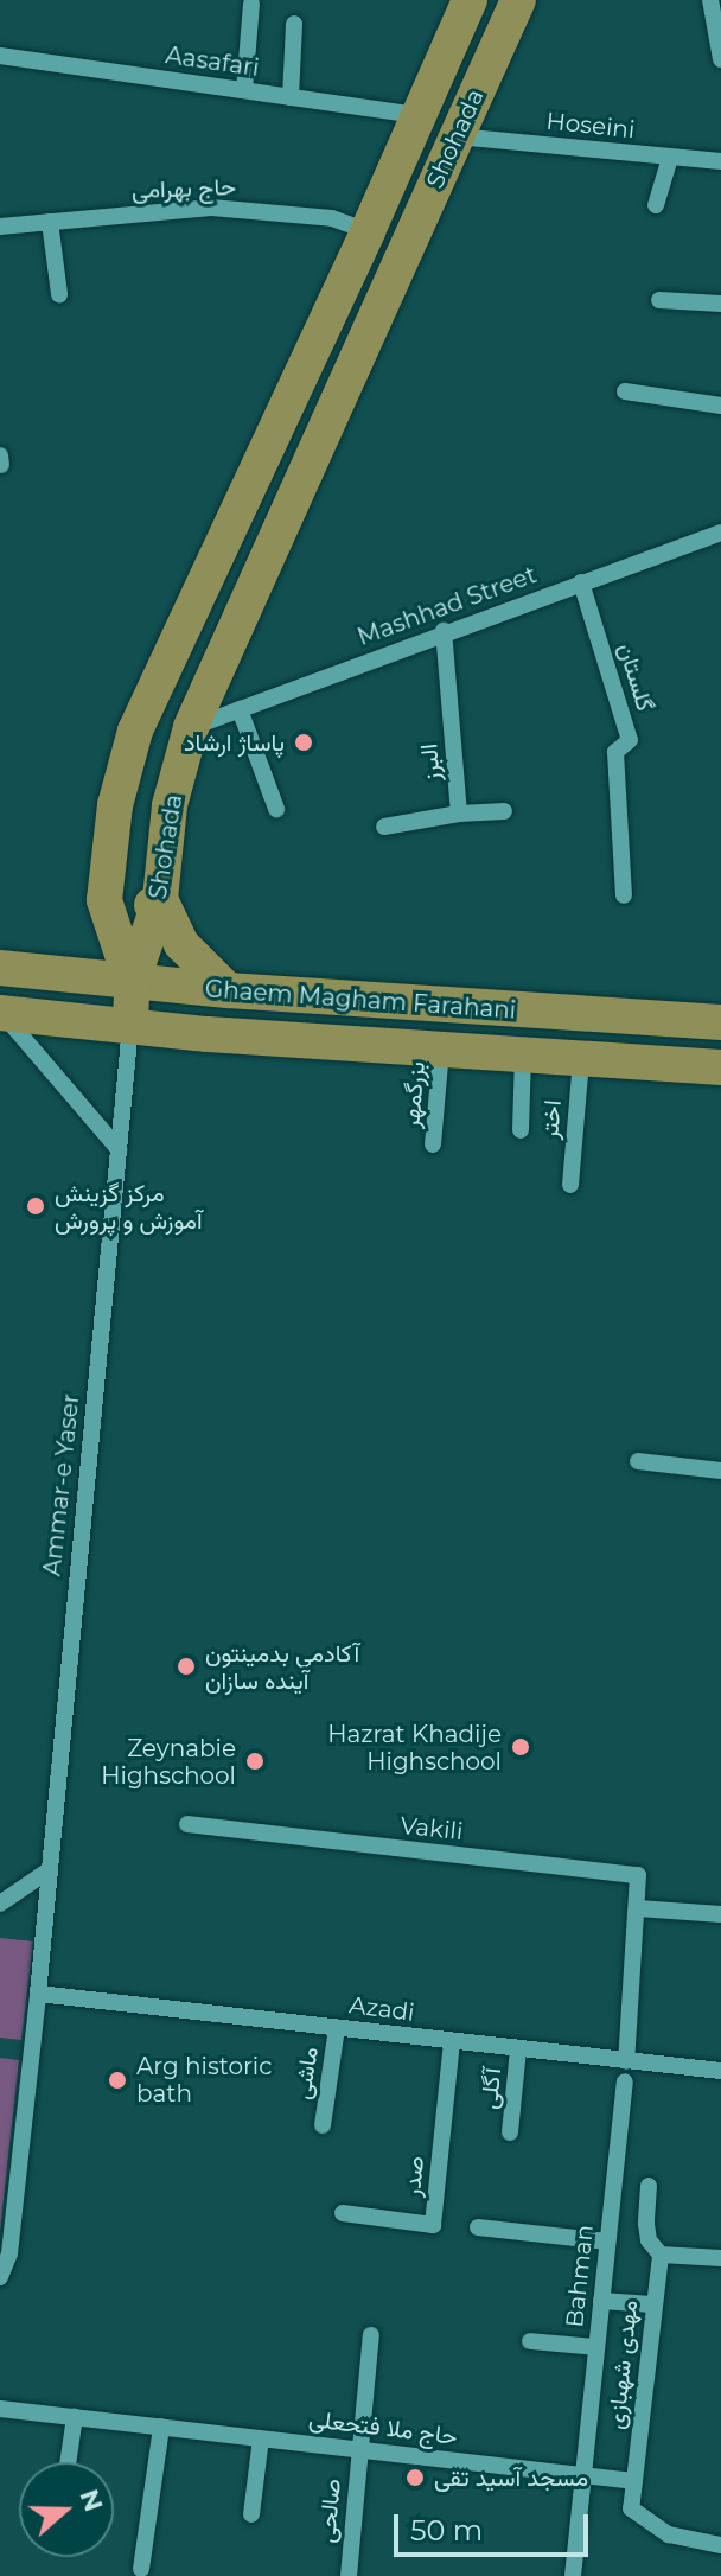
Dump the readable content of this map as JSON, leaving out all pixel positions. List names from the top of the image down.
{
  "streets": {
    "main road": ["Shohada", "Ghaem Magham Farahani"],
    "street": [
      "Aasafari",
      "Hoseini",
      "حاج بهرامی",
      "Mashhad Street",
      "گلستان",
      "البرز",
      "بزرگمهر",
      "اختر",
      "Ammar-e Yaser",
      "Vakili",
      "Azadi",
      "ماشی",
      "آگلی",
      "صدر",
      "Bahman",
      "مهدی شهبازی",
      "حاج ملا فتحعلی",
      "صالحی"
    ]
  },
  "crossings": [
    ["Aasafari", "Shohada"],
    ["Hoseini", "Shohada"],
    ["Shohada", "حاج بهرامی"],
    ["Shohada", "Mashhad Street"],
    ["Shohada", "Ghaem Magham Farahani"],
    ["Mashhad Street", "گلستان"],
    ["Mashhad Street", "البرز"],
    ["Ghaem Magham Farahani", "بزرگمهر"],
    ["Ghaem Magham Farahani", "اختر"],
    ["Ghaem Magham Farahani", "Ammar-e Yaser"],
    ["Ammar-e Yaser", "Azadi"],
    ["Vakili", "Azadi"],
    ["Azadi", "ماشی"],
    ["Azadi", "آگلی"],
    ["Azadi", "صدر"],
    ["Bahman", "حاج ملا فتحعلی"],
    ["مهدی شهبازی", "حاج ملا فتحعلی"],
    ["حاج ملا فتحعلی", "صالحی"]
  ],
  "places": [
    "پاساژ ارشاد",
    "مرکز گزینش آموزش و پرورش",
    "آکادمی بدمینتون آینده سازان",
    "Hazrat Khadije Highschool",
    "Zeynabie Highschool",
    "Arg historic bath",
    "مسجد آسید تقی"
  ],
  "scale_bar": "50 m",
  "north": "right"
}
